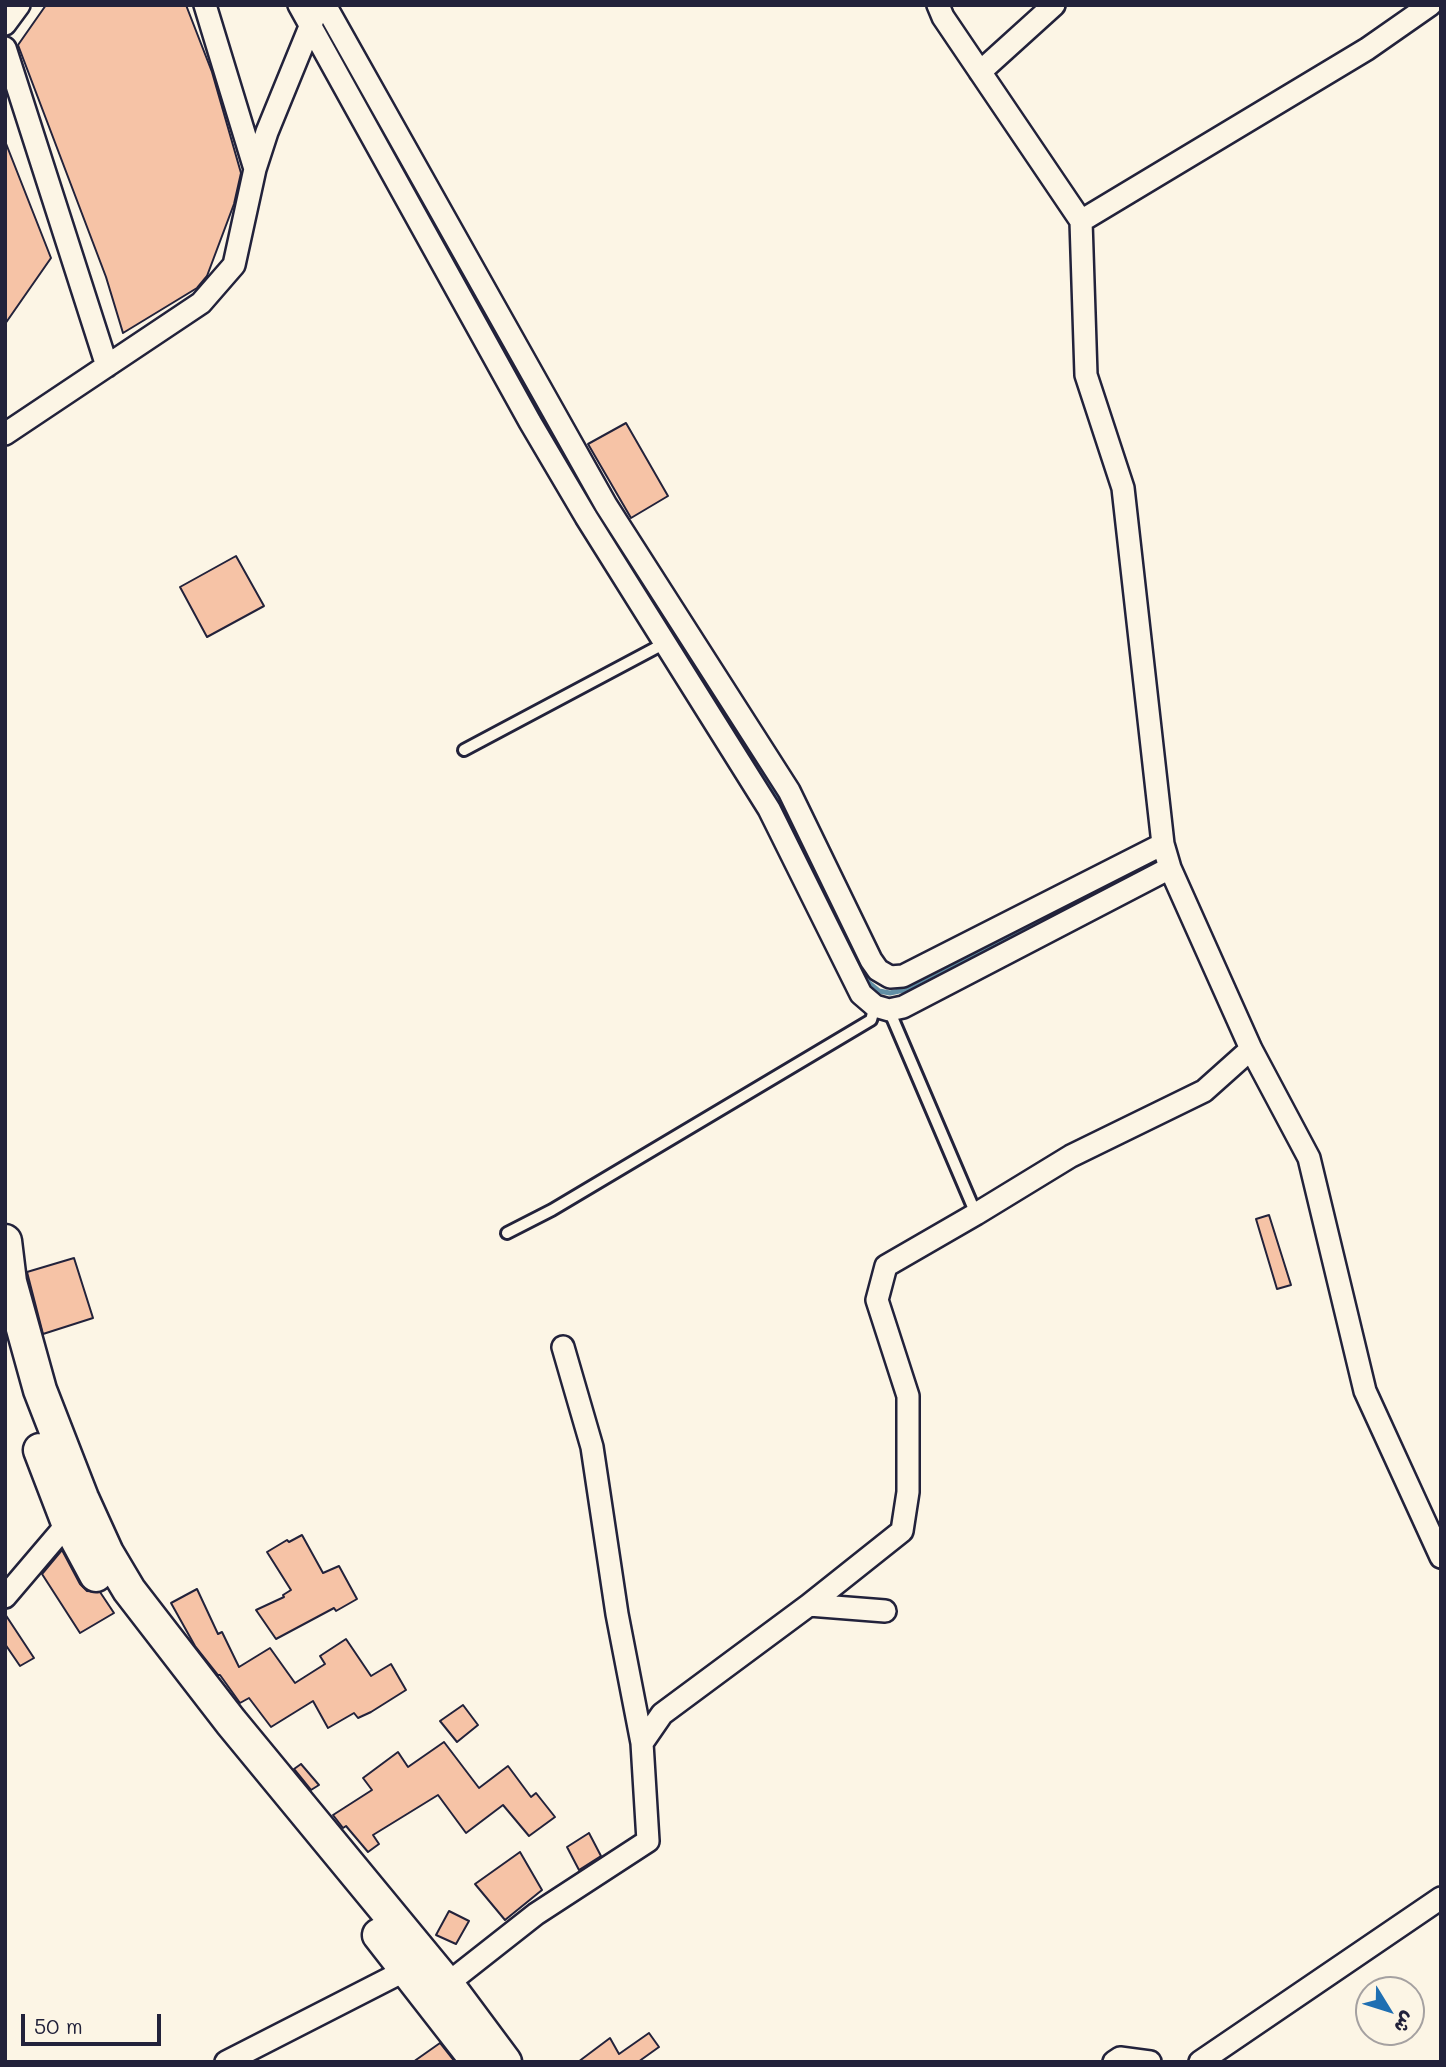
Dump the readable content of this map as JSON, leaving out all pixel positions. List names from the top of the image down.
{
  "scale_bar": "50 m",
  "north": "bottom right"
}
